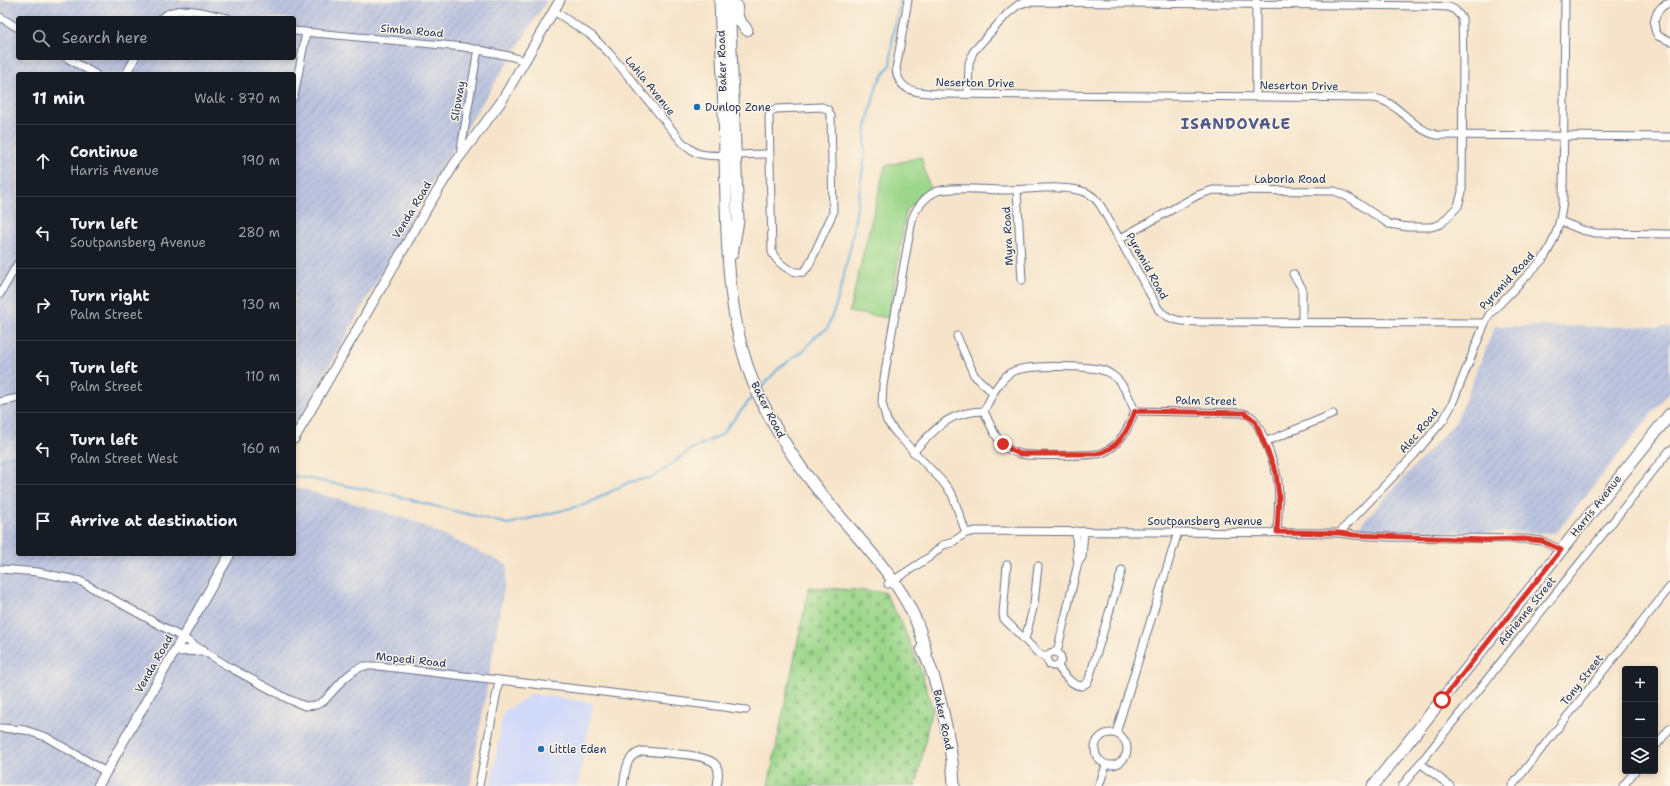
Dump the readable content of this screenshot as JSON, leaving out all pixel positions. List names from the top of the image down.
{
  "streets": {
    "main road": ["Baker Road", "Harris Avenue"],
    "street": [
      "Simba Road",
      "Neserton Drive",
      "Lahla Avenue",
      "Slipway",
      "Laboria Road",
      "Venda Road",
      "Myra Road",
      "Pyramid Road",
      "Palm Street",
      "Alec Road",
      "Soutpansberg Avenue",
      "Adrienne Street",
      "Mopedi Road",
      "Tony Street"
    ]
  },
  "crossings": [
    ["Simba Road", "Slipway"],
    ["Simba Road", "Venda Road"],
    ["Baker Road", "Lahla Avenue"],
    ["Neserton Drive", "Laboria Road"],
    ["Neserton Drive", "Pyramid Road"],
    ["Lahla Avenue", "Venda Road"],
    ["Slipway", "Venda Road"],
    ["Laboria Road", "Pyramid Road"],
    ["Venda Road", "Mopedi Road"],
    ["Myra Road", "Pyramid Road"],
    ["Pyramid Road", "Alec Road"],
    ["Pyramid Road", "Soutpansberg Avenue"],
    ["Palm Street", "Soutpansberg Avenue"],
    ["Alec Road", "Soutpansberg Avenue"],
    ["Harris Avenue", "Soutpansberg Avenue"]
  ],
  "districts": ["ISANDOVALE"],
  "places": ["Dunlop Zone", "Little Eden"],
  "page": {
    "search": "Search here",
    "heading": ["11 min", "Walk · 870 m"],
    "list": [
      ["Continue", "Harris Avenue", "190 m"],
      ["Turn left", "Soutpansberg Avenue", "280 m"],
      ["Turn right", "Palm Street", "130 m"],
      ["Turn left", "Palm Street", "110 m"],
      ["Turn left", "Palm Street West", "160 m"],
      "Arrive at destination"
    ],
    "map_buttons": ["+", "−"]
  }
}
